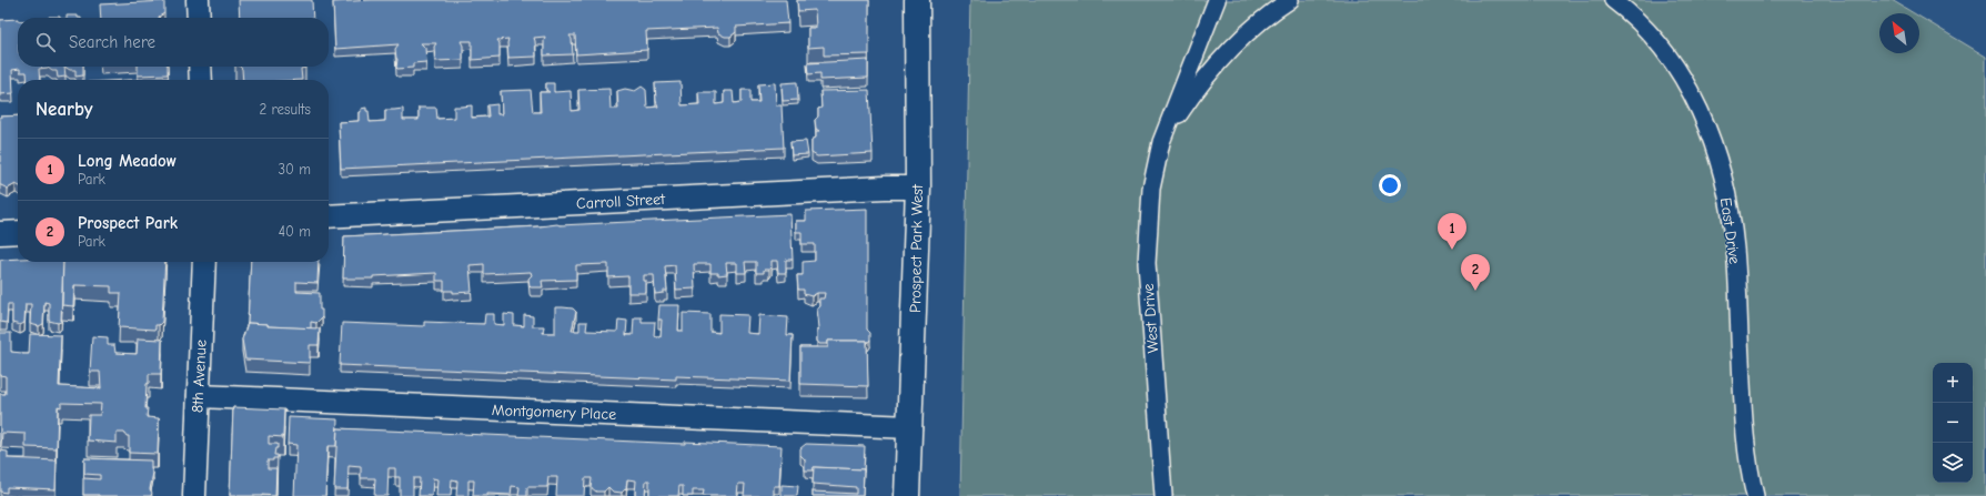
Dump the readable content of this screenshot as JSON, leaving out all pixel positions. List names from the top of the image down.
{
  "streets": {
    "street": [
      "Carroll Street",
      "East Drive",
      "Prospect Park West",
      "West Drive",
      "8th Avenue",
      "Montgomery Place"
    ]
  },
  "crossings": [
    ["Carroll Street", "Prospect Park West"],
    ["Prospect Park West", "Montgomery Place"],
    ["8th Avenue", "Montgomery Place"]
  ],
  "north": "top left",
  "page": {
    "search": "Search here",
    "heading": ["Nearby", "2 results"],
    "list": [
      {
        "mark": "1",
        "name": "Long Meadow",
        "note": "Park",
        "value": "30 m"
      },
      {
        "mark": "2",
        "name": "Prospect Park",
        "note": "Park",
        "value": "40 m"
      }
    ],
    "pins": ["1", "2"],
    "map_buttons": ["+", "−"]
  }
}
